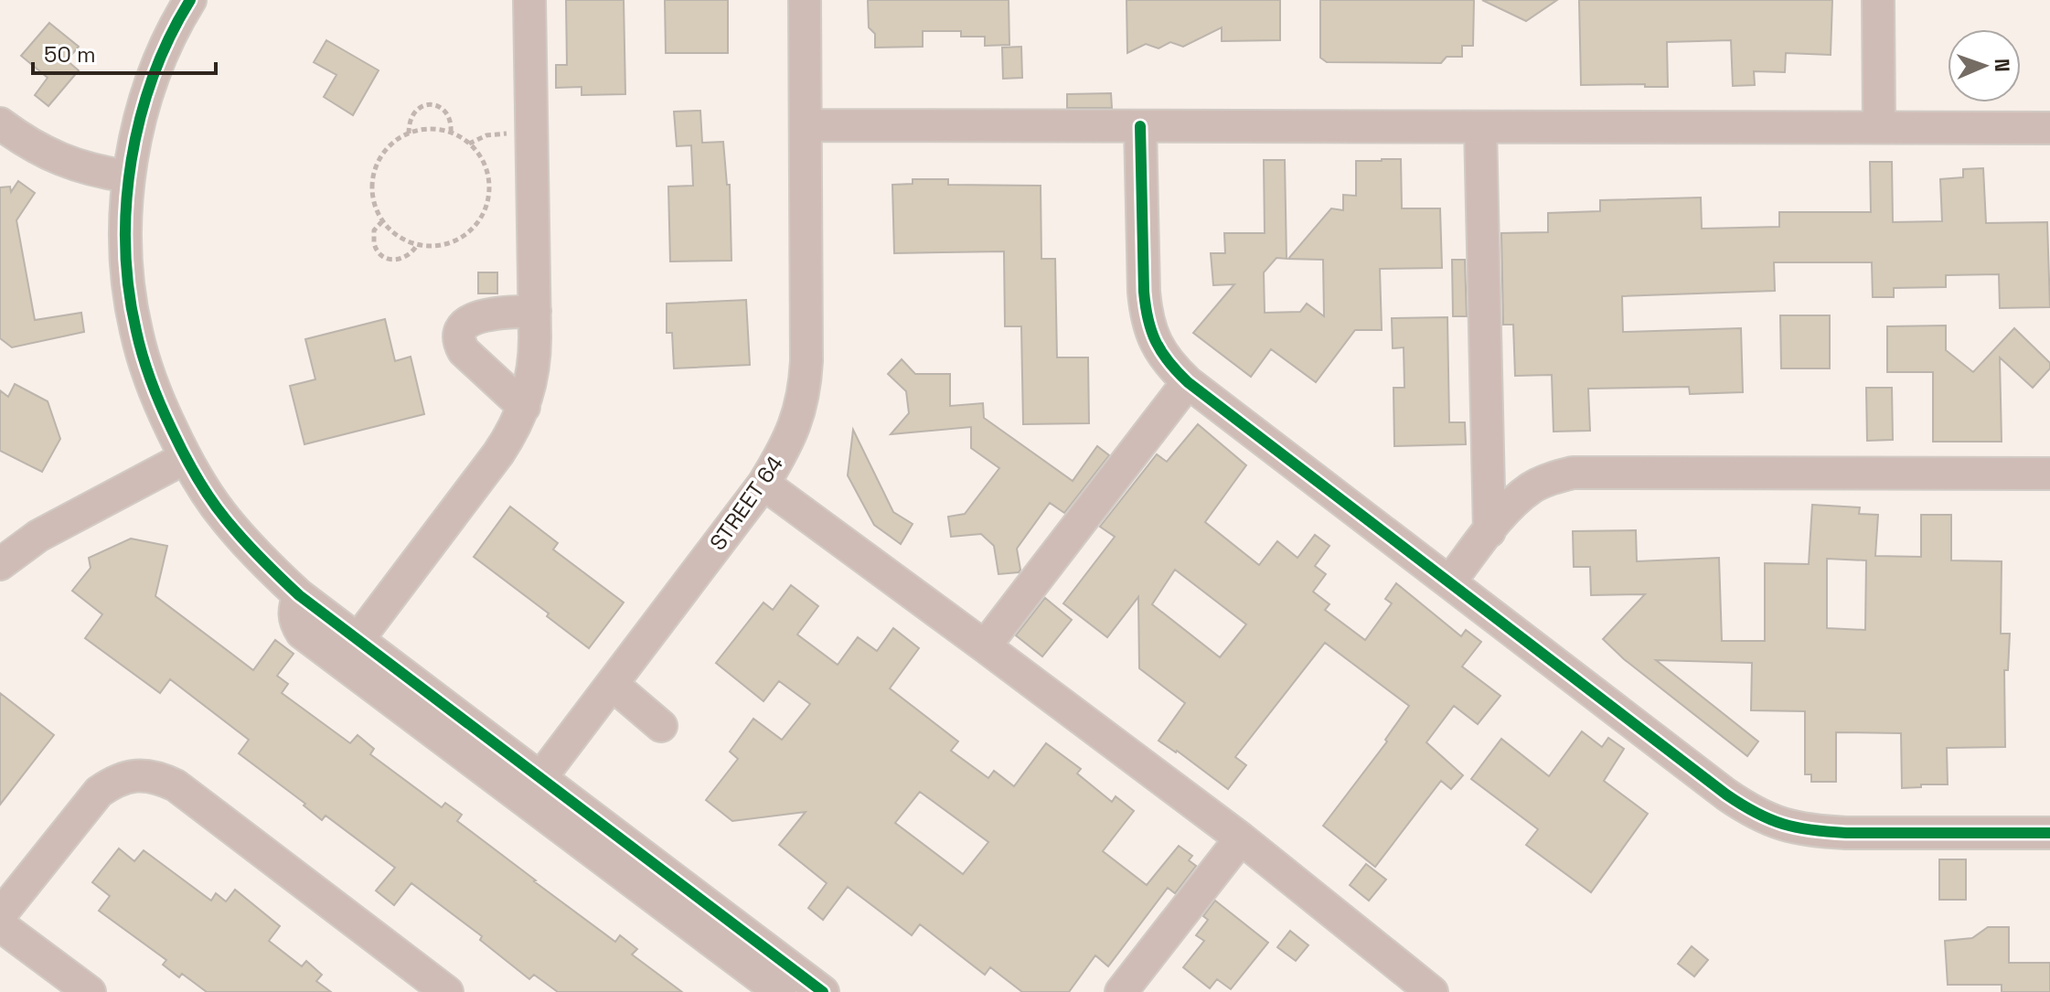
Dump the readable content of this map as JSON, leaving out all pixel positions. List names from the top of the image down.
{
  "streets": {
    "street": ["STREET 64"]
  },
  "scale_bar": "50 m",
  "north": "right"
}
